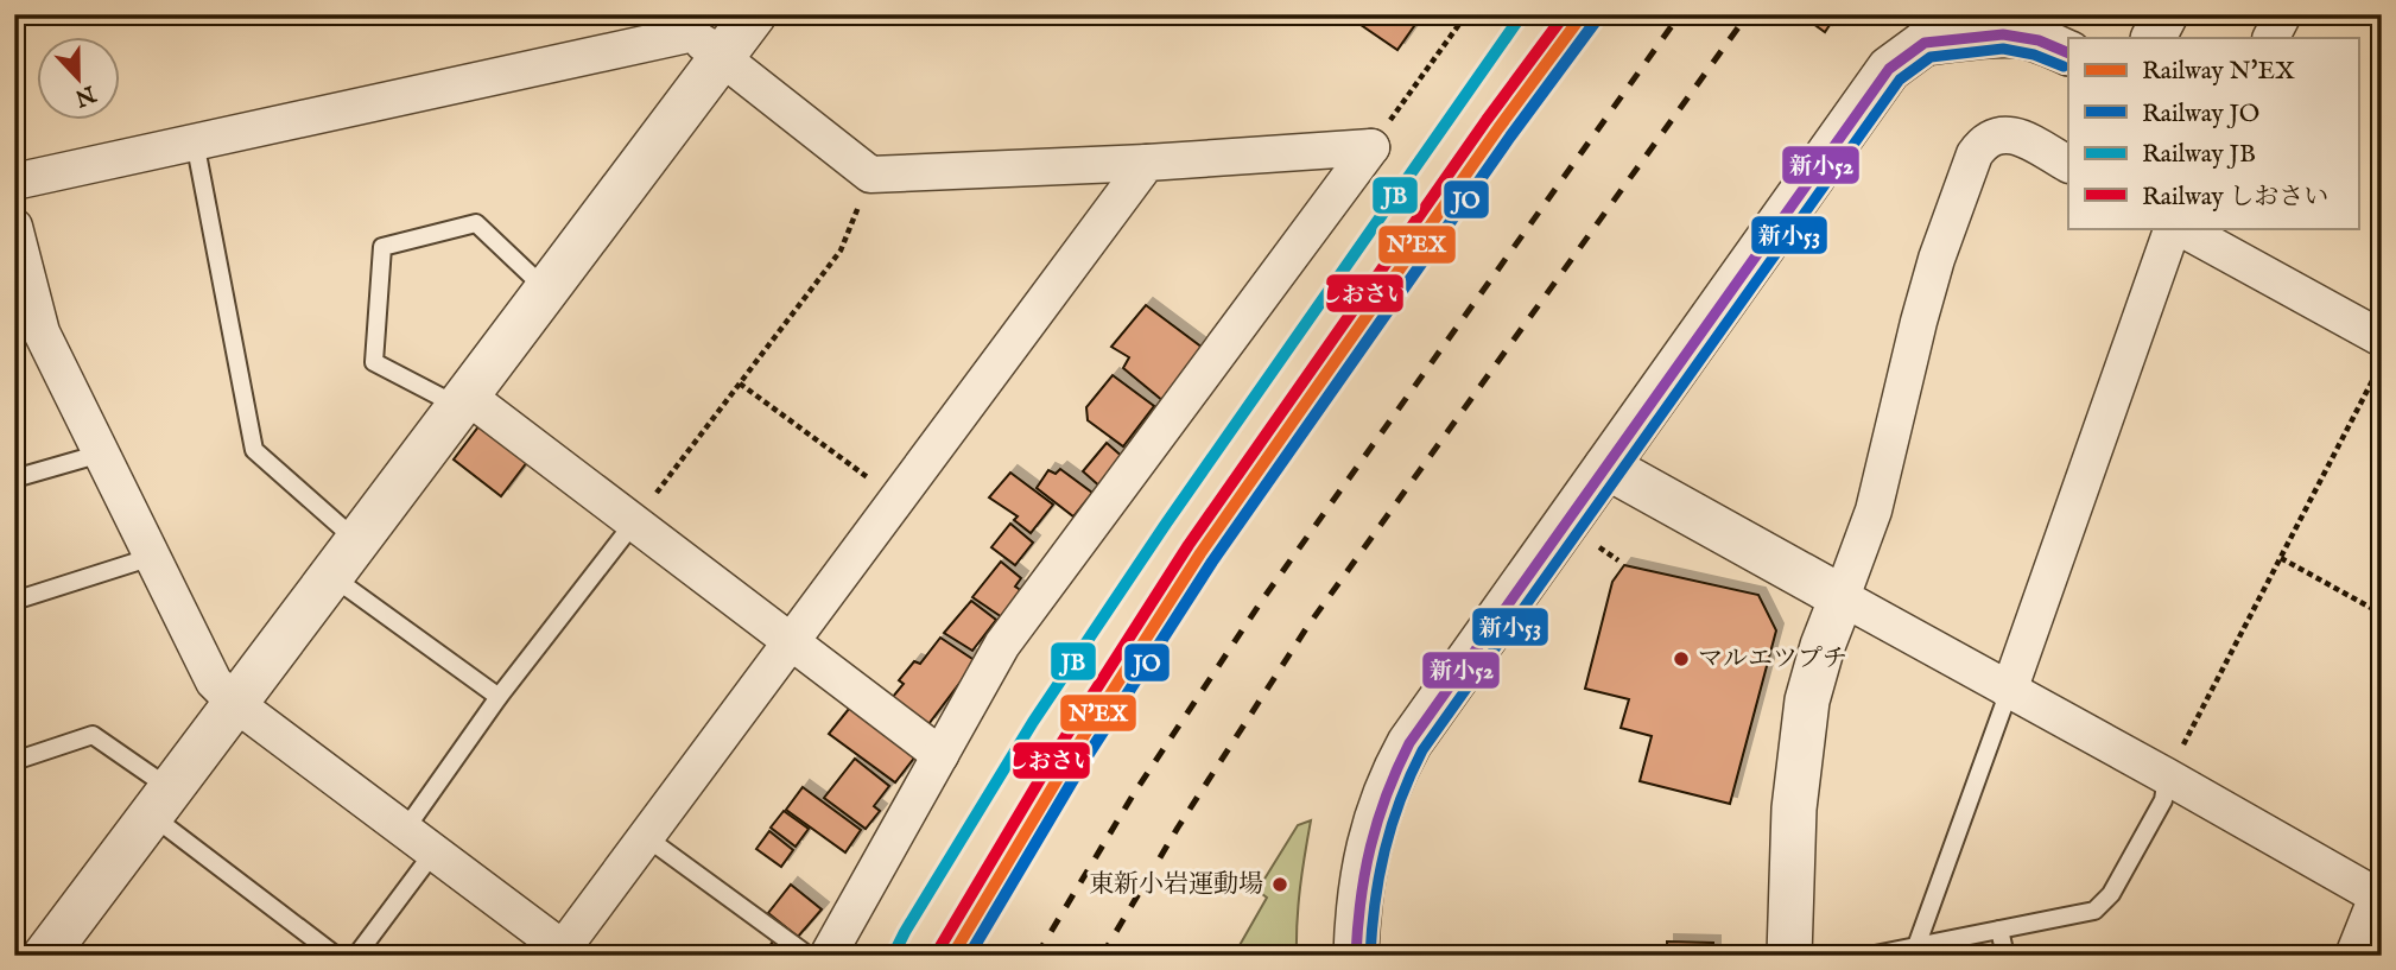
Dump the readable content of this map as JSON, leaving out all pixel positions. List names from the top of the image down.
{
  "places": ["マルエツプチ", "東新小岩運動場"],
  "lines": [
    "rail line N'EX",
    "rail line JB",
    "rail line しおさい",
    "rail line JO",
    "transit line 新小52",
    "transit line 新小53"
  ],
  "legend": [
    "Railway N'EX",
    "Railway JO",
    "Railway JB",
    "Railway しおさい"
  ],
  "north": "bottom"
}
